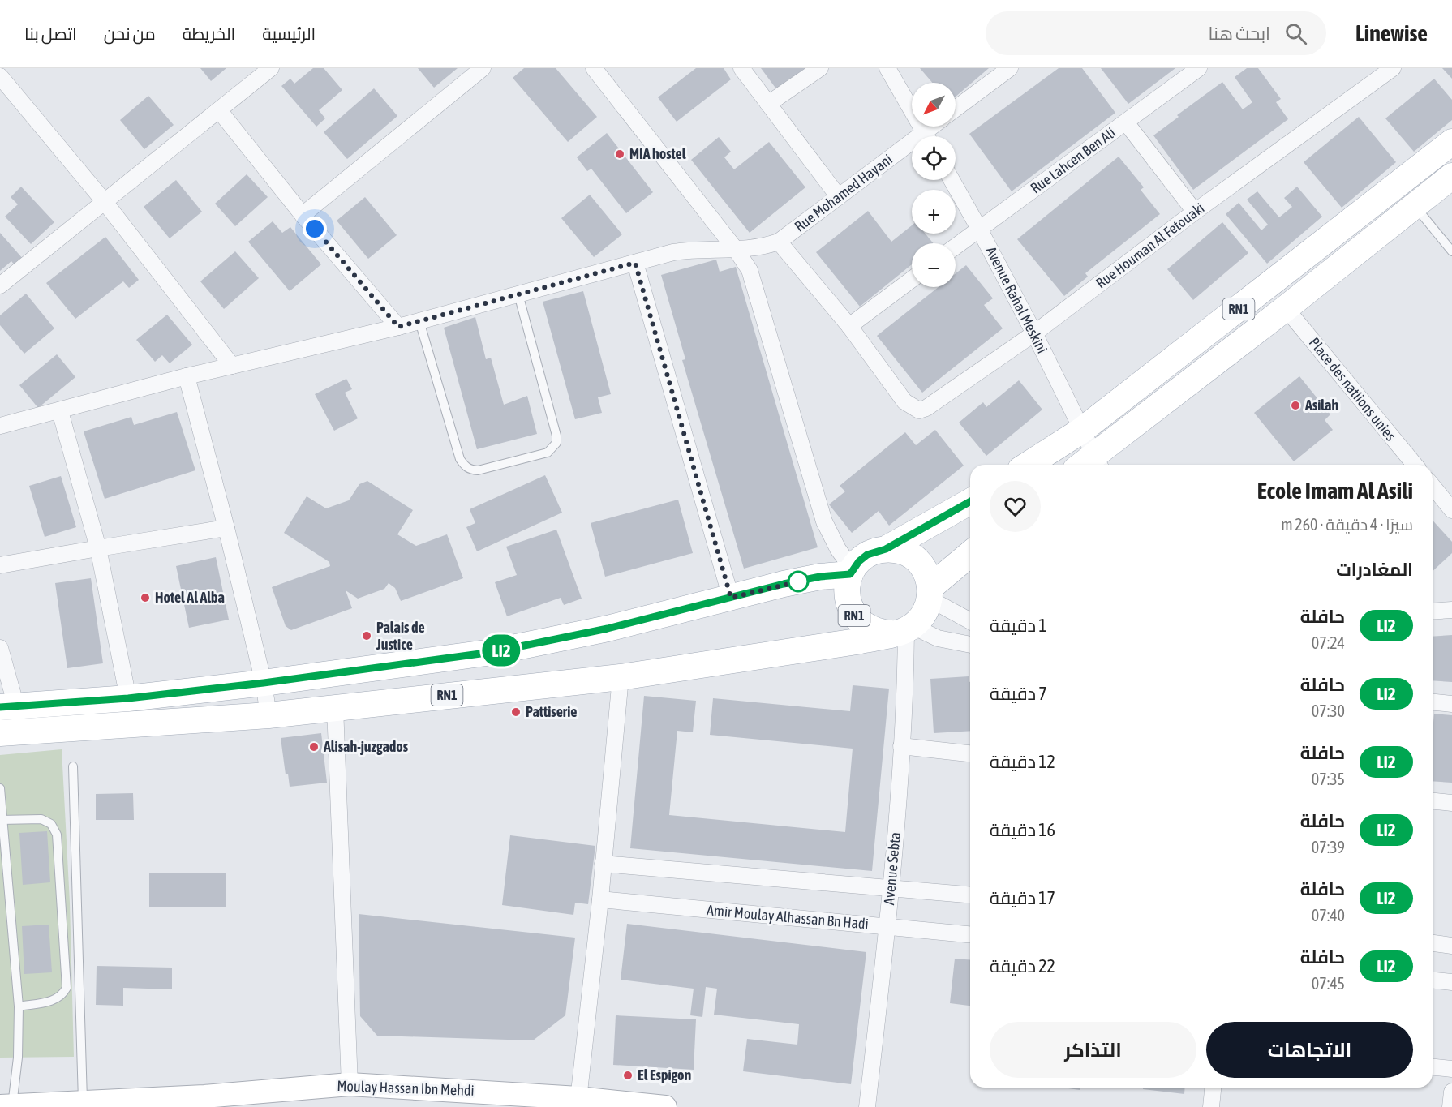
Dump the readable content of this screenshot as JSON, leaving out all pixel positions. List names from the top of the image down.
{
  "streets": {
    "main road": ["RN1"],
    "street": [
      "Rue Lahcen Ben Ali",
      "Rue Mohamed Hayani",
      "Rue Houman Al Fetouaki",
      "Avenue Rahal Meskini",
      "Place des natiions unies",
      "Avenue Sebta",
      "Amir Moulay Alhassan Bn Hadi",
      "Moulay Hassan Ibn Mehdi"
    ]
  },
  "crossings": [
    ["Rue Lahcen Ben Ali", "Avenue Rahal Meskini"],
    ["Rue Houman Al Fetouaki", "Avenue Rahal Meskini"],
    ["Avenue Rahal Meskini", "RN1"],
    ["RN1", "Place des natiions unies"],
    ["RN1", "Avenue Sebta"],
    ["Avenue Sebta", "Amir Moulay Alhassan Bn Hadi"]
  ],
  "places": [
    "MIA hostel",
    "Asilah",
    "Hotel Al Alba",
    "Palais de Justice",
    "Pattiserie",
    "Alisah-juzgados",
    "El Espigon"
  ],
  "lines": ["bus line LI2"],
  "north": "bottom left",
  "page": {
    "header": "Linewise",
    "search": "ابحث هنا",
    "nav": [
      "الرئيسية",
      "الخريطة",
      "من نحن",
      "اتصل بنا"
    ],
    "on_map": "LI2",
    "map_buttons": ["+", "−"],
    "heading": [
      ["Ecole Imam Al Asili", "سيرًا · 4 دقيقة · 260 m"],
      "المغادرات"
    ],
    "list": [
      {
        "mark": "LI2",
        "name": "حافلة",
        "note": "07:24",
        "value": "1 دقيقة"
      },
      {
        "mark": "LI2",
        "name": "حافلة",
        "note": "07:30",
        "value": "7 دقيقة"
      },
      {
        "mark": "LI2",
        "name": "حافلة",
        "note": "07:35",
        "value": "12 دقيقة"
      },
      {
        "mark": "LI2",
        "name": "حافلة",
        "note": "07:39",
        "value": "16 دقيقة"
      },
      {
        "mark": "LI2",
        "name": "حافلة",
        "note": "07:40",
        "value": "17 دقيقة"
      },
      {
        "mark": "LI2",
        "name": "حافلة",
        "note": "07:45",
        "value": "22 دقيقة"
      }
    ],
    "buttons": ["الاتجاهات", "التذاكر"]
  }
}
